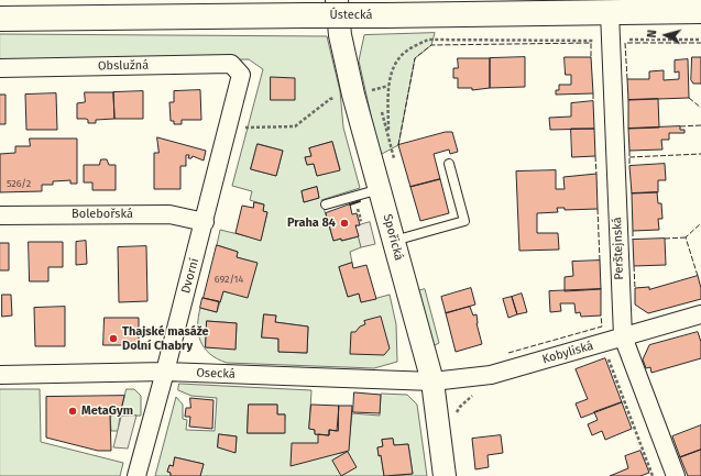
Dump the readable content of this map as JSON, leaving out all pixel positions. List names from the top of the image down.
{
  "streets": {
    "main road": ["Ústecká"],
    "street": [
      "Obslužná",
      "Bolebořská",
      "Spořická",
      "Perštejnská",
      "Dvorní",
      "Kobyliská",
      "Osecká"
    ]
  },
  "crossings": [
    ["Ústecká", "Perštejnská"],
    ["Obslužná", "Dvorní"],
    ["Bolebořská", "Dvorní"],
    ["Spořická", "Kobyliská"],
    ["Spořická", "Osecká"],
    ["Perštejnská", "Kobyliská"],
    ["Dvorní", "Osecká"],
    ["Kobyliská", "Osecká"]
  ],
  "places": ["Praha 84", "Thajské masáže Dolní Chabry", "MetaGym"],
  "house_numbers": ["526/2", "692/14"],
  "north": "left"
}
